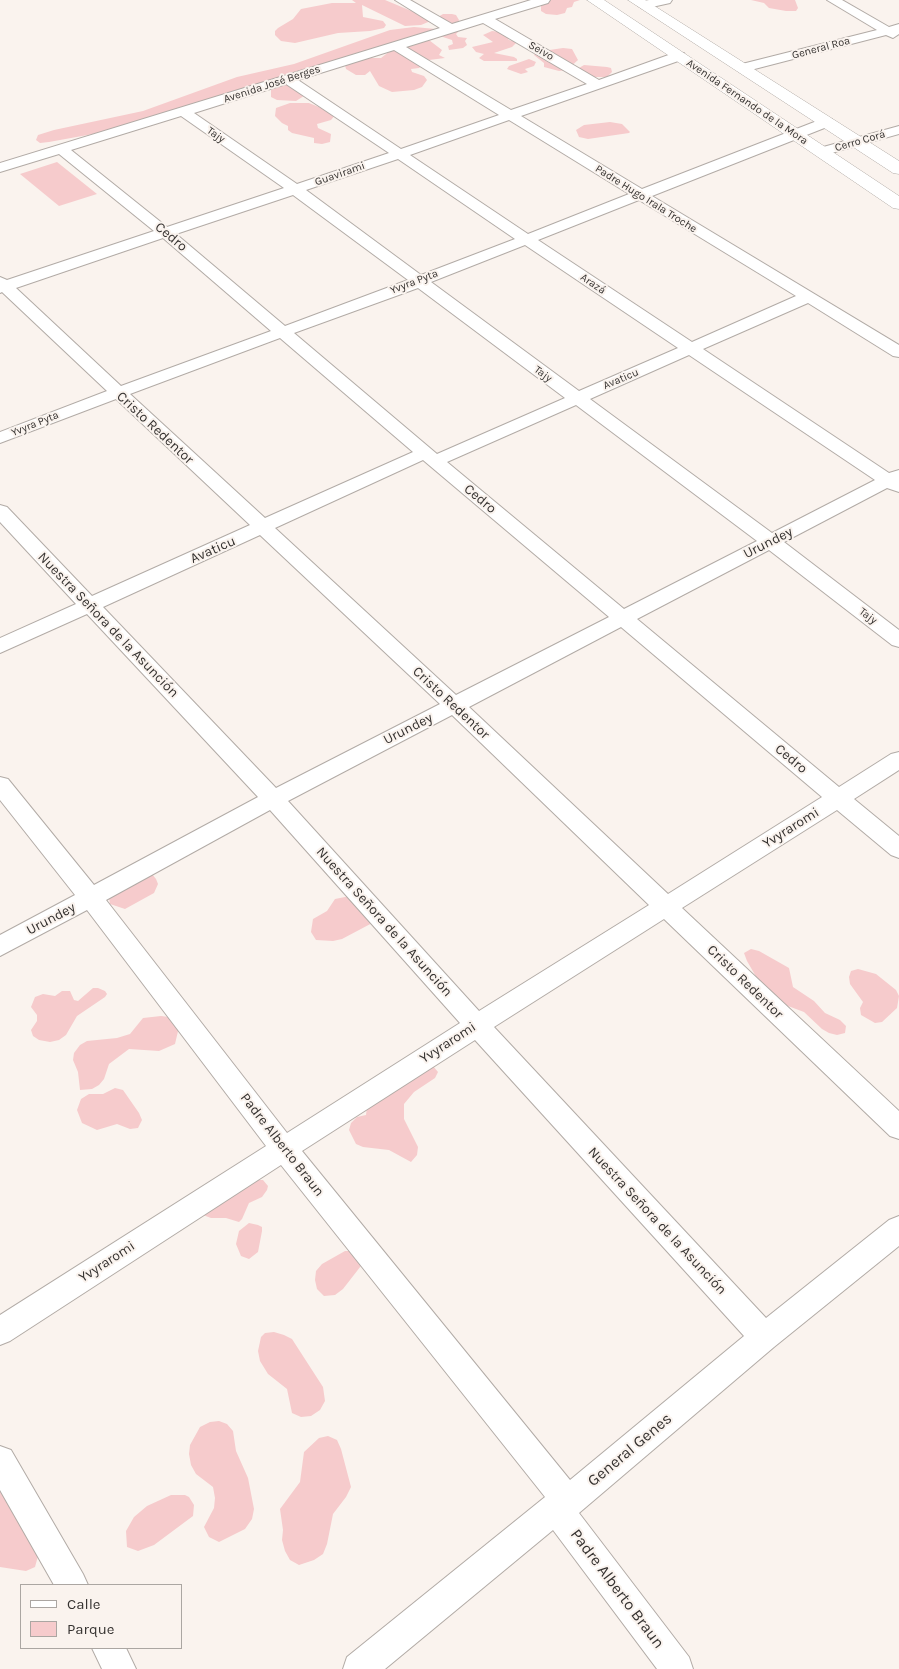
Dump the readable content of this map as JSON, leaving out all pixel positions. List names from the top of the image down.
{
  "streets": {
    "main road": ["Avenida Fernando de la Mora"],
    "street": [
      "General Roa",
      "Seivo",
      "Avenida José Berges",
      "Tajy",
      "Cerro Corá",
      "Guavirami",
      "Padre Hugo Irala Troche",
      "Cedro",
      "Yvyra Pyta",
      "Arazá",
      "Avaticu",
      "Cristo Redentor",
      "Urundey",
      "Nuestra Señora de la Asunción",
      "Yvyraromi",
      "Padre Alberto Braun",
      "General Genes"
    ]
  },
  "crossings": [
    ["General Roa", "Avenida Fernando de la Mora"],
    ["Seivo", "Avenida José Berges"],
    ["Seivo", "Guavirami"],
    ["Avenida José Berges", "Tajy"],
    ["Avenida José Berges", "Padre Hugo Irala Troche"],
    ["Avenida José Berges", "Cedro"],
    ["Avenida José Berges", "Arazá"],
    ["Avenida Fernando de la Mora", "Cerro Corá"],
    ["Avenida Fernando de la Mora", "Guavirami"],
    ["Avenida Fernando de la Mora", "Yvyra Pyta"],
    ["Tajy", "Guavirami"],
    ["Tajy", "Yvyra Pyta"],
    ["Tajy", "Avaticu"],
    ["Tajy", "Urundey"],
    ["Guavirami", "Padre Hugo Irala Troche"],
    ["Guavirami", "Cedro"],
    ["Guavirami", "Arazá"],
    ["Guavirami", "Cristo Redentor"],
    ["Padre Hugo Irala Troche", "Yvyra Pyta"],
    ["Padre Hugo Irala Troche", "Avaticu"],
    ["Cedro", "Yvyra Pyta"],
    ["Cedro", "Avaticu"],
    ["Cedro", "Urundey"],
    ["Cedro", "Yvyraromi"],
    ["Yvyra Pyta", "Arazá"],
    ["Yvyra Pyta", "Cristo Redentor"],
    ["Arazá", "Avaticu"],
    ["Arazá", "Urundey"],
    ["Avaticu", "Cristo Redentor"],
    ["Avaticu", "Nuestra Señora de la Asunción"],
    ["Cristo Redentor", "Urundey"],
    ["Cristo Redentor", "Yvyraromi"],
    ["Urundey", "Nuestra Señora de la Asunción"],
    ["Urundey", "Padre Alberto Braun"],
    ["Nuestra Señora de la Asunción", "Yvyraromi"],
    ["Nuestra Señora de la Asunción", "General Genes"],
    ["Yvyraromi", "Padre Alberto Braun"],
    ["Padre Alberto Braun", "General Genes"]
  ],
  "legend": ["Calle", "Parque"]
}
